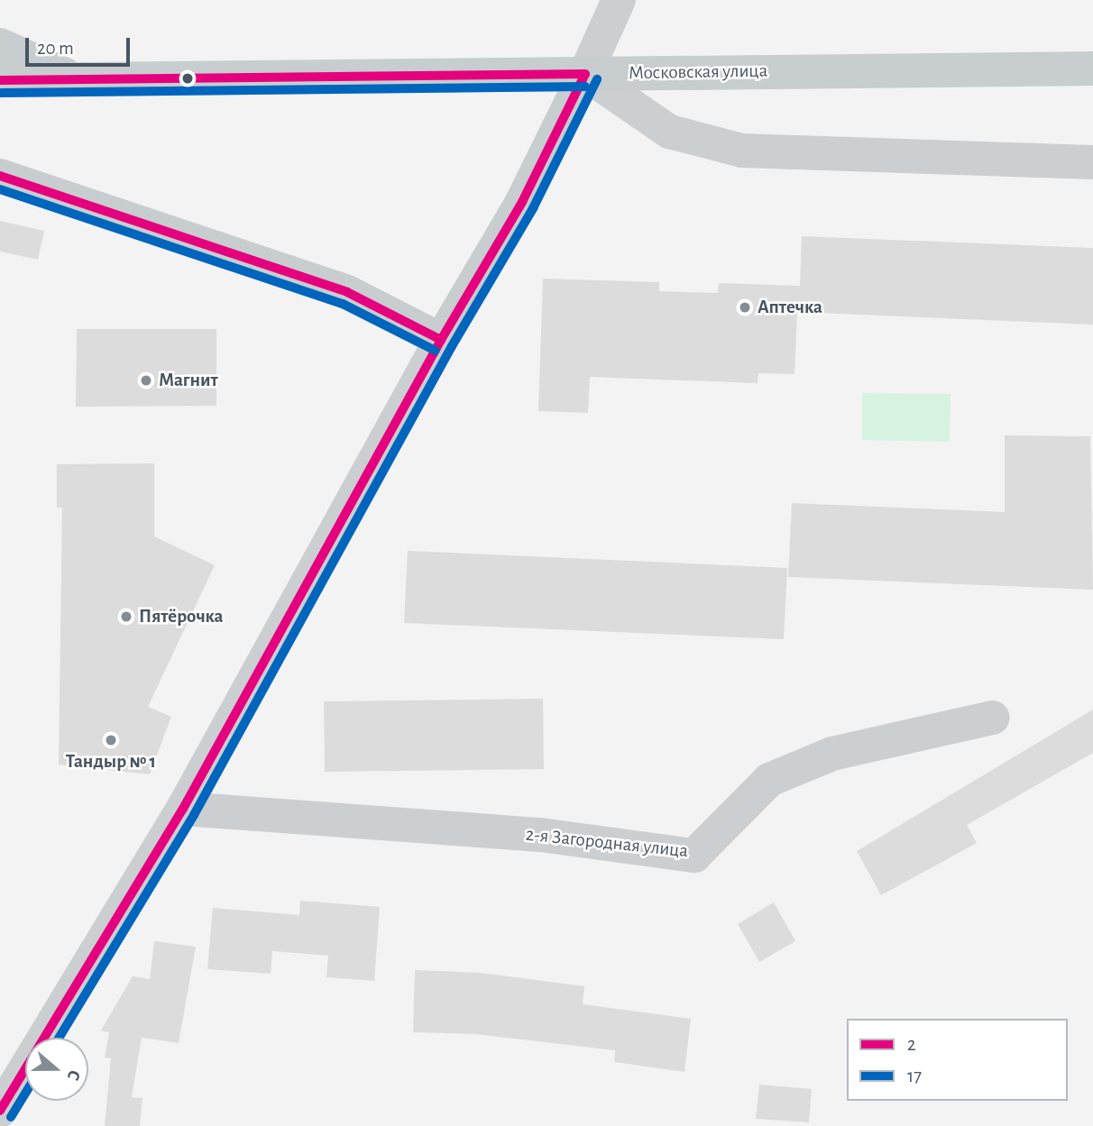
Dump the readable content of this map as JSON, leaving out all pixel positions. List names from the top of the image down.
{
  "streets": {
    "main road": ["Московская улица"],
    "street": ["2-я Загородная улица"]
  },
  "places": [
    "Аптечка",
    "Магнит",
    "Пятёрочка",
    "Тандыр № 1"
  ],
  "lines": ["transit line 2", "transit line 17"],
  "legend": ["2", "17"],
  "scale_bar": "20 m",
  "north": "right"
}
